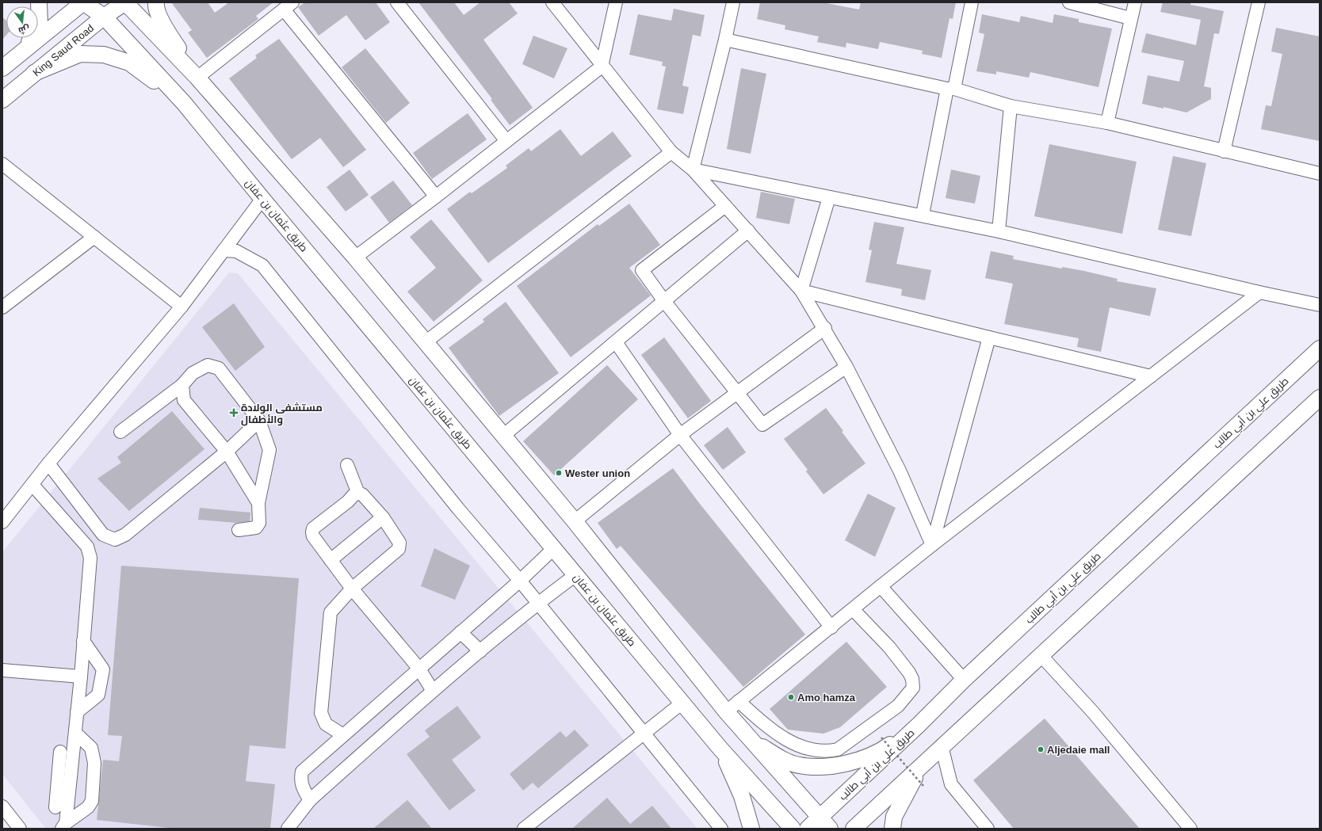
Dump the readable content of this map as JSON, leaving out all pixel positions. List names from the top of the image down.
{
  "streets": {
    "main road": ["King Saud Road", "طريق عثمان بن عفان", "طريق علي بن أبي طالب"]
  },
  "crossings": [
    ["King Saud Road", "طريق عثمان بن عفان"]
  ],
  "places": {
    "health": ["مستشفى الولادة والأطفال"],
    "other": ["Wester union", "Amo hamza", "Aljedaie mall"]
  },
  "north": "bottom"
}
